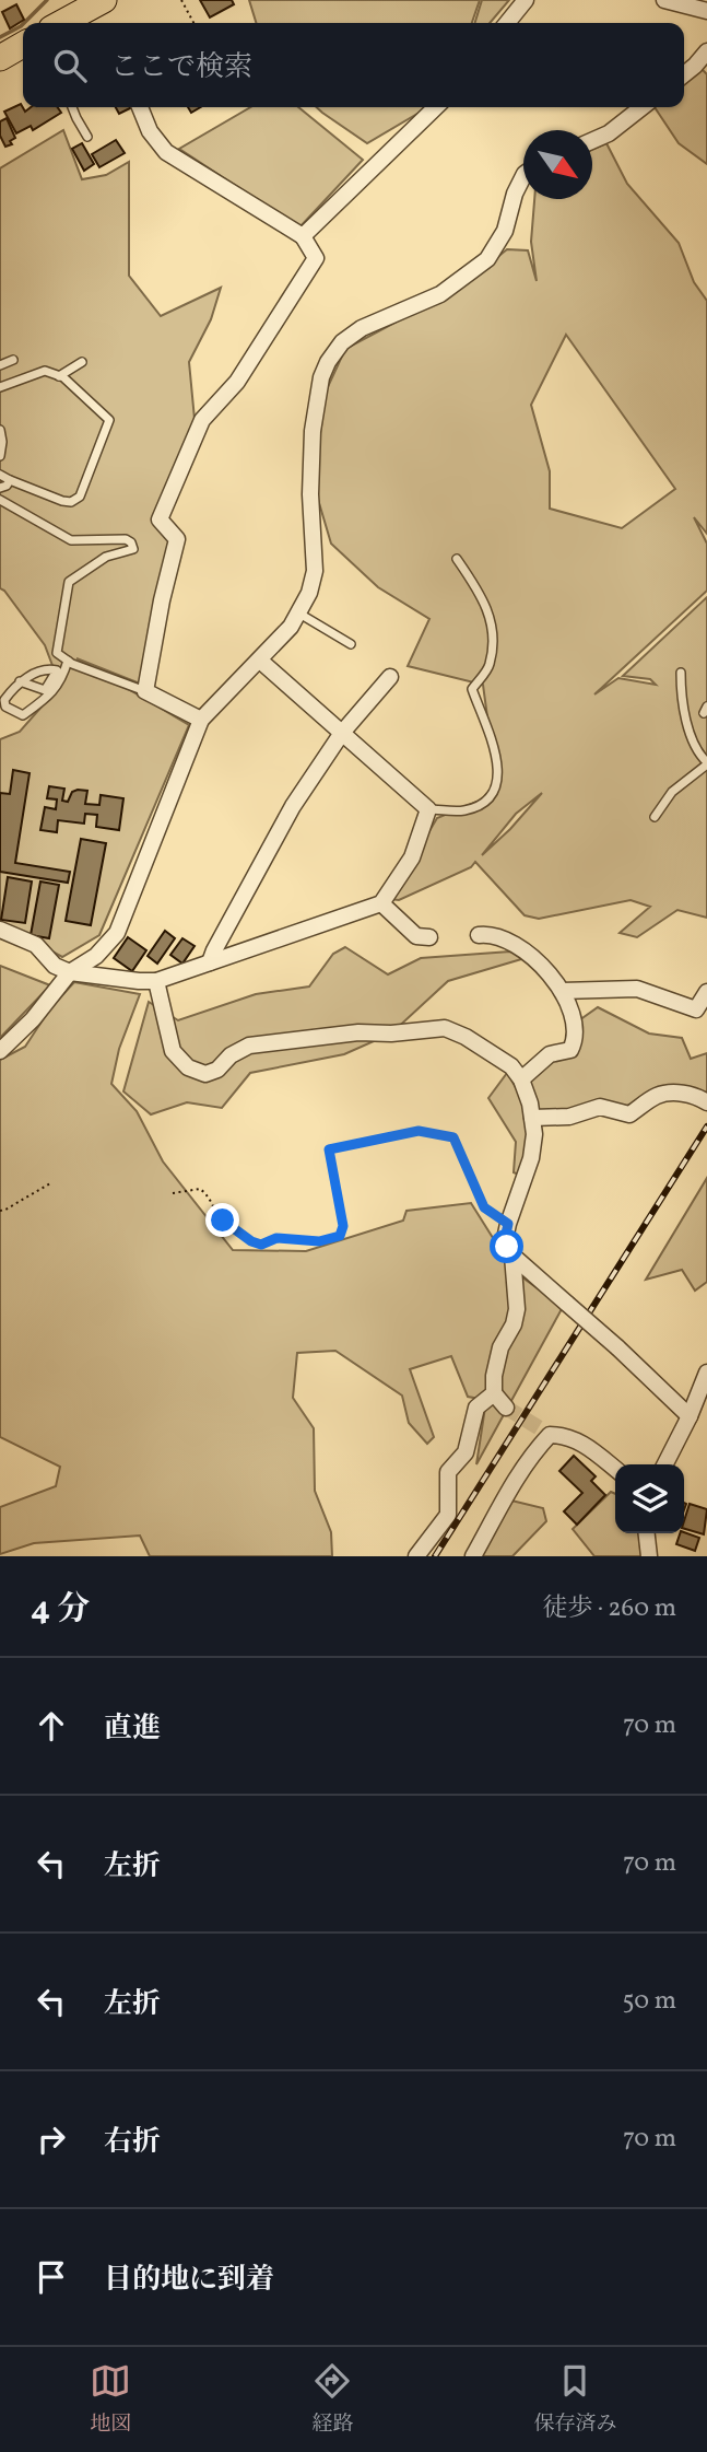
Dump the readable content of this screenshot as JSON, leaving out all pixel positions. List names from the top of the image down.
{
  "north": "bottom right",
  "page": {
    "search": "ここで検索",
    "heading": ["4 分", "徒歩 · 260 m"],
    "list": [
      ["直進", "70 m"],
      ["左折", "70 m"],
      ["左折", "50 m"],
      ["右折", "70 m"],
      "目的地に到着"
    ],
    "nav": ["地図", "経路", "保存済み"]
  }
}
